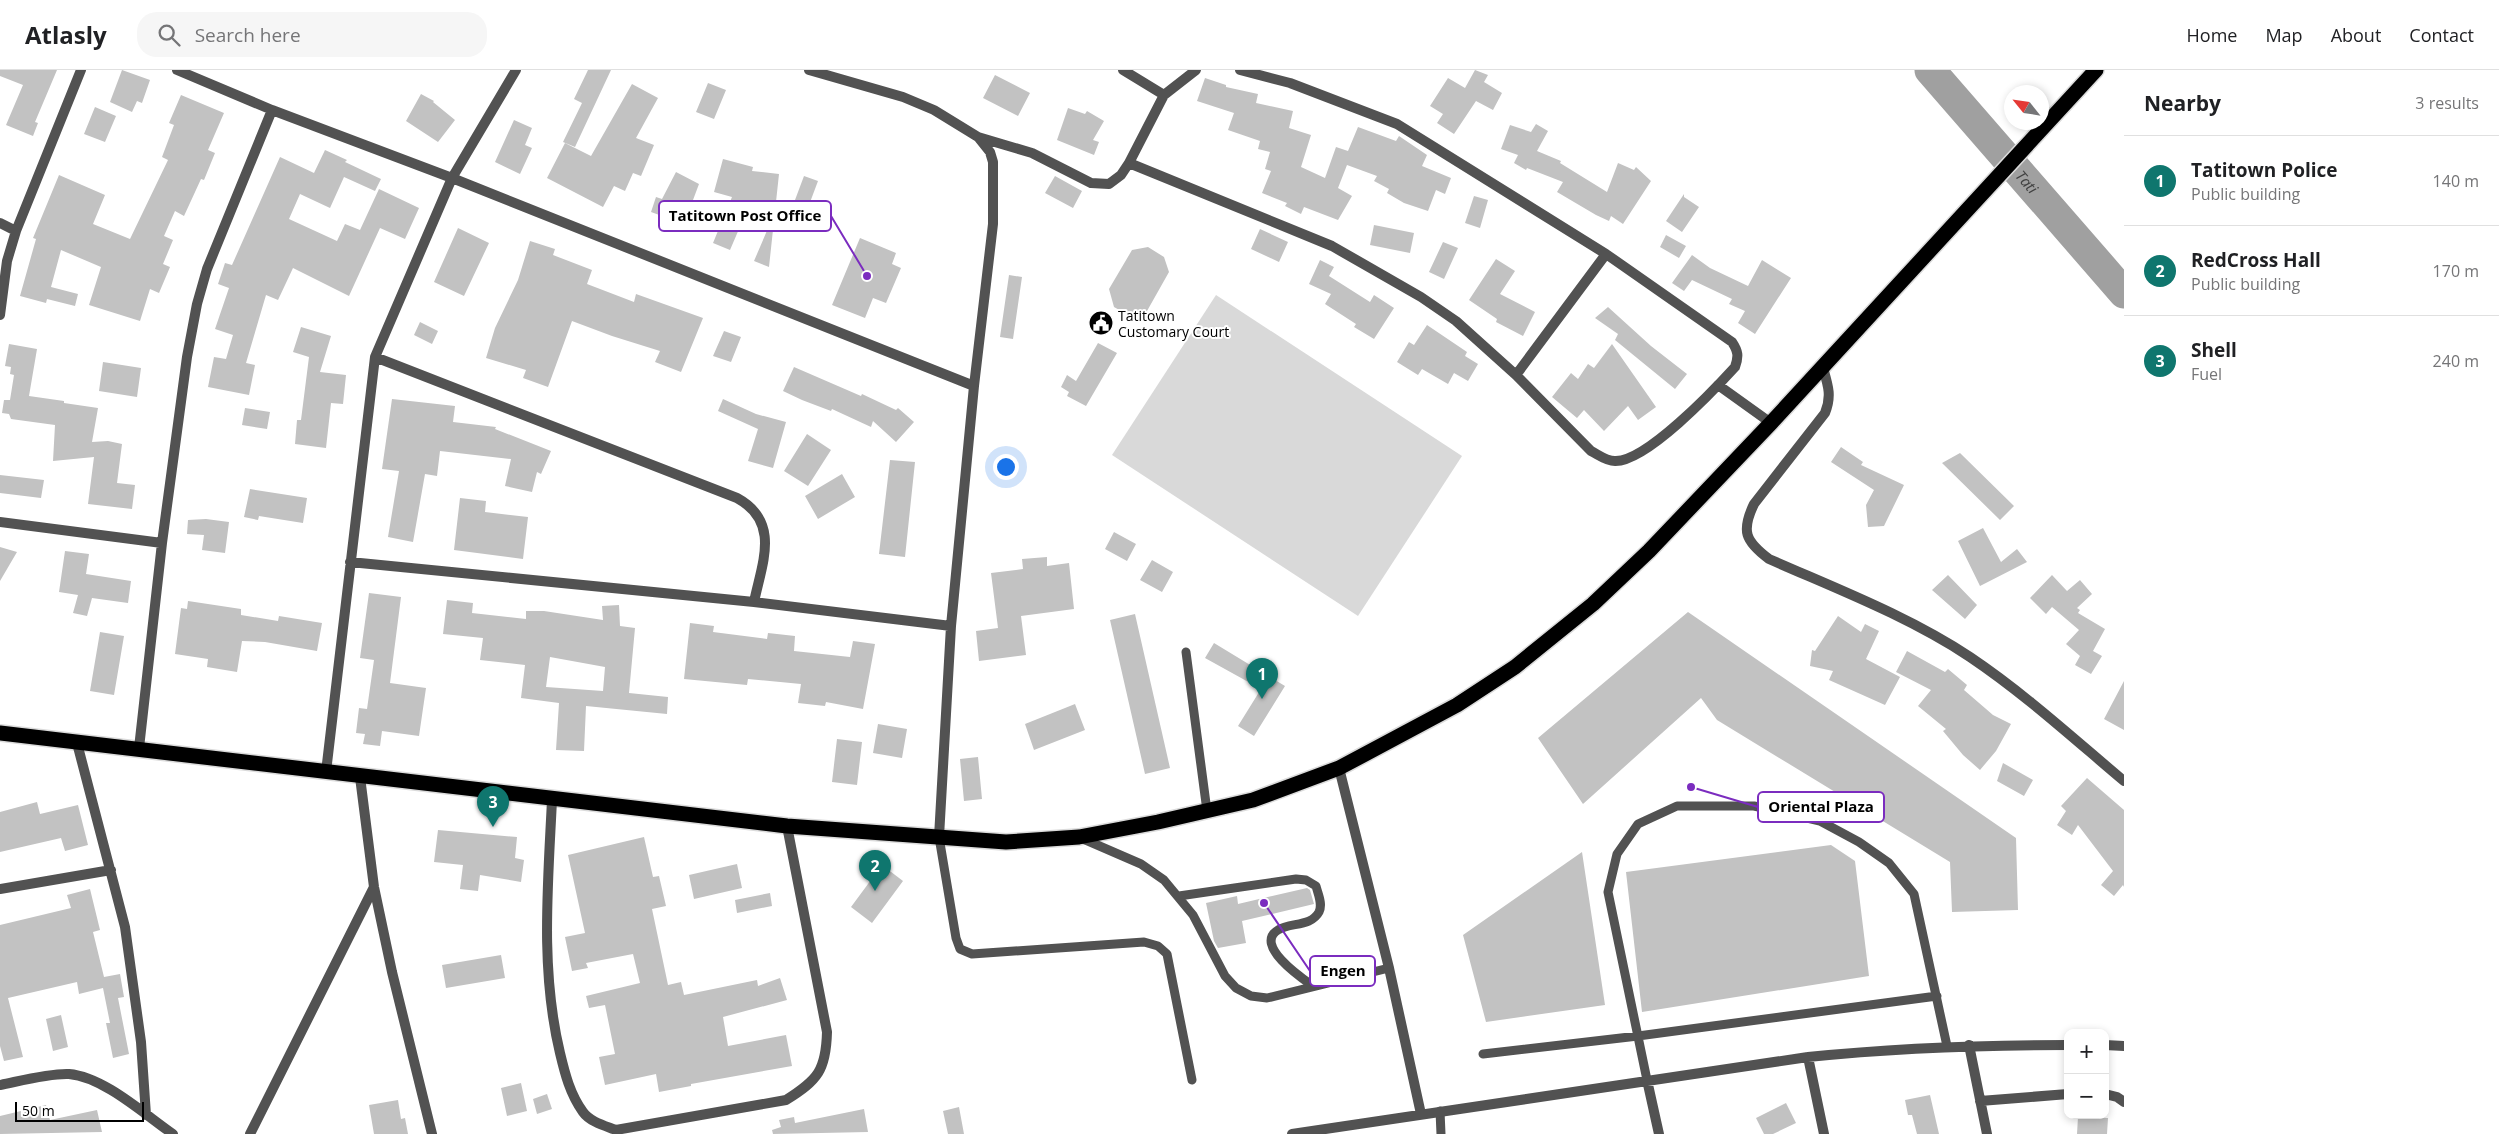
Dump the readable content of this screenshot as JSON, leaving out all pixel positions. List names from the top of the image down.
{
  "water": ["Tati"],
  "places": {
    "other": ["Tatitown Post Office", "Oriental Plaza", "Engen"],
    "public building": ["Tatitown Customary Court"]
  },
  "scale_bar": "50 m",
  "north": "top left",
  "page": {
    "header": "Atlasly",
    "search": "Search here",
    "nav": [
      "Home",
      "Map",
      "About",
      "Contact"
    ],
    "heading": ["Nearby", "3 results"],
    "list": [
      {
        "mark": "1",
        "name": "Tatitown Police",
        "note": "Public building",
        "value": "140 m"
      },
      {
        "mark": "2",
        "name": "RedCross Hall",
        "note": "Public building",
        "value": "170 m"
      },
      {
        "mark": "3",
        "name": "Shell",
        "note": "Fuel",
        "value": "240 m"
      }
    ],
    "pins": ["1", "3", "2"],
    "map_buttons": ["+", "−"],
    "scale": "50 m"
  }
}
